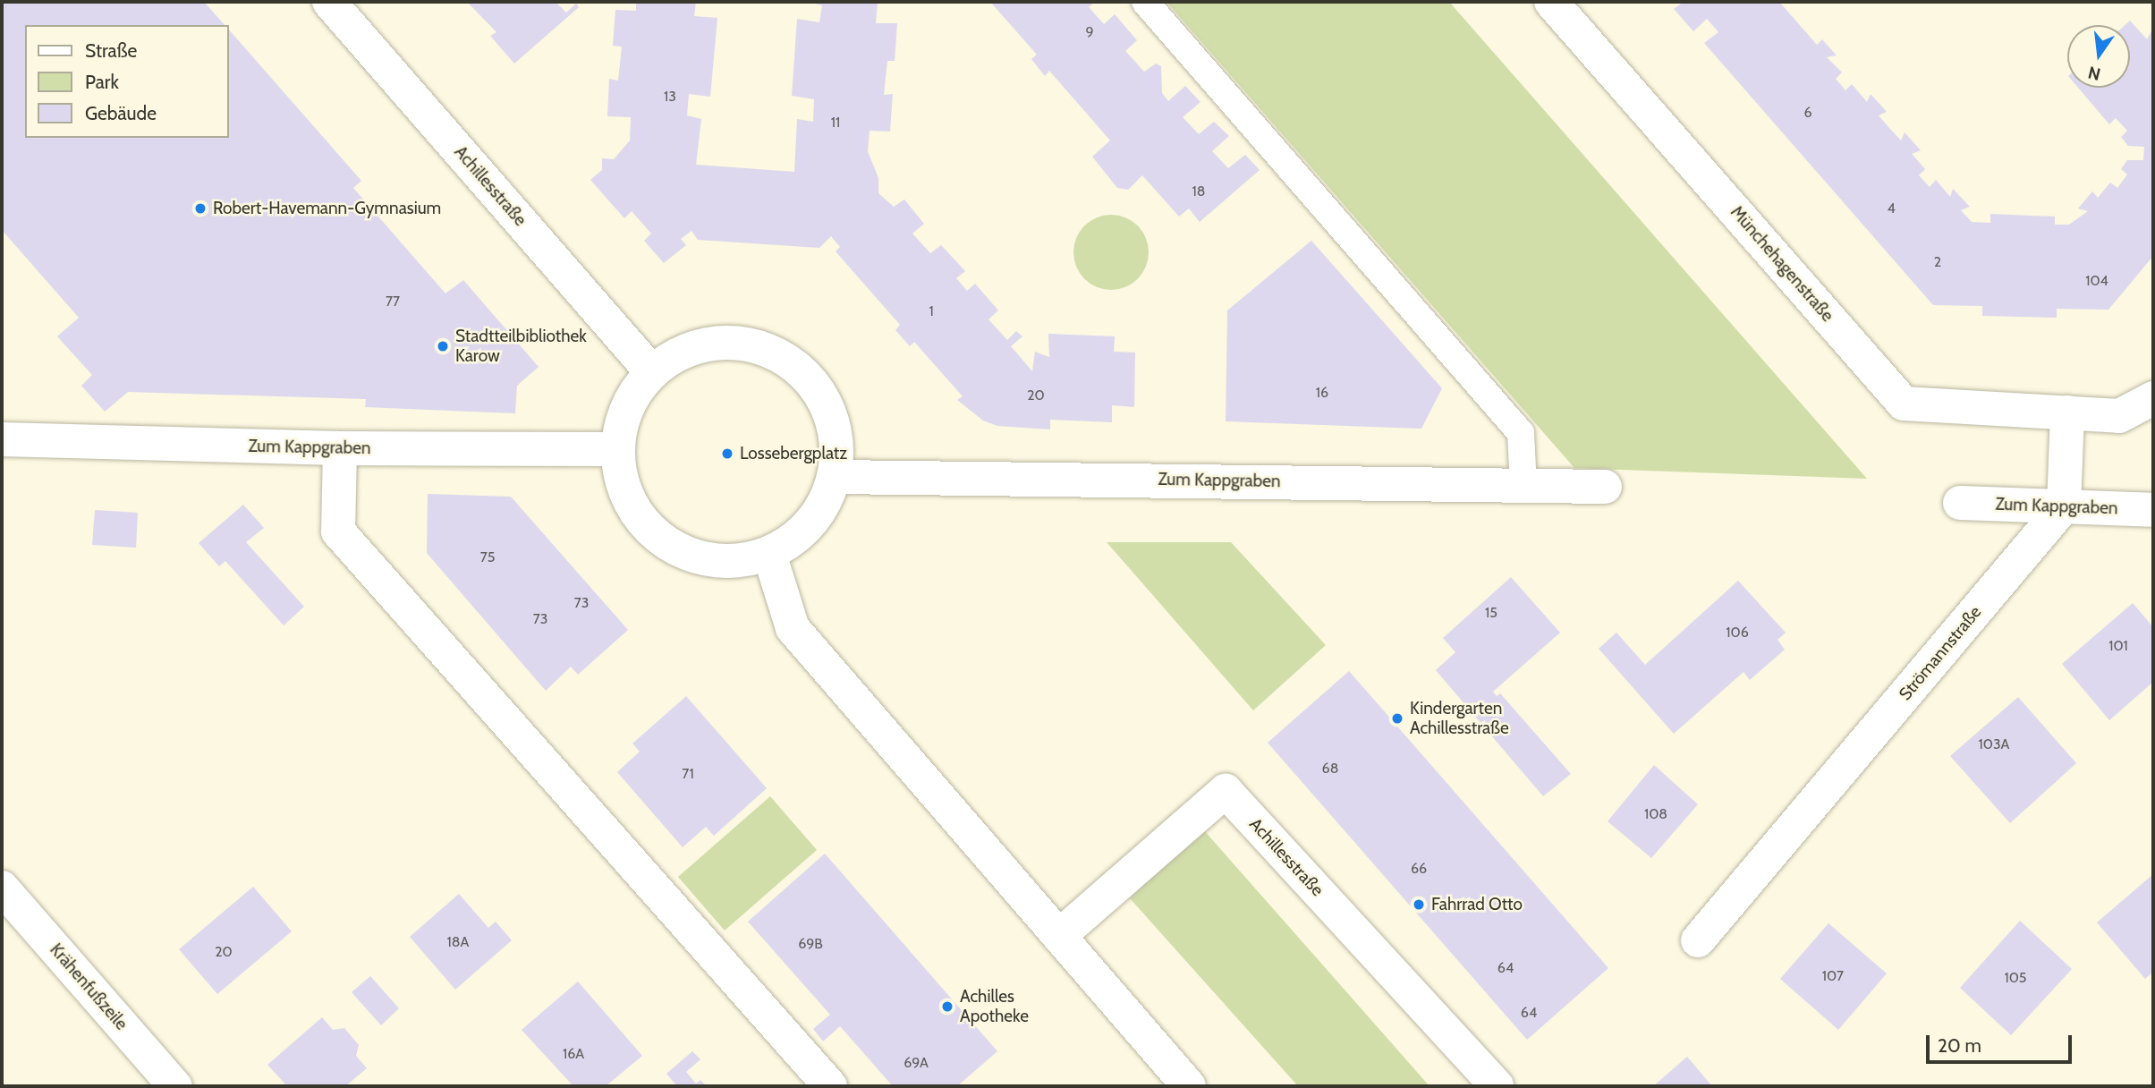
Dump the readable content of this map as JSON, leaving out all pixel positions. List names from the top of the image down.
{
  "streets": {
    "street": [
      "Achillesstraße",
      "Münchehagenstraße",
      "Zum Kappgraben",
      "Strömannstraße",
      "Krähenfußzeile"
    ]
  },
  "crossings": [
    ["Achillesstraße", "Zum Kappgraben"],
    ["Zum Kappgraben", "Strömannstraße"]
  ],
  "places": [
    "Robert-Havemann-Gymnasium",
    "Stadtteilbibliothek Karow",
    "Lossebergplatz",
    "Kindergarten Achillesstraße",
    "Fahrrad Otto",
    "Achilles Apotheke"
  ],
  "house_numbers": [
    "9",
    "13",
    "6",
    "11",
    "18",
    "4",
    "2",
    "104",
    "77",
    "1",
    "16",
    "20",
    "75",
    "73",
    "15",
    "73",
    "106",
    "101",
    "103A",
    "68",
    "71",
    "108",
    "66",
    "18A",
    "69B",
    "20",
    "64",
    "107",
    "105",
    "64",
    "16A",
    "69A"
  ],
  "legend": ["Straße", "Park", "Gebäude"],
  "scale_bar": "20 m",
  "north": "bottom"
}
